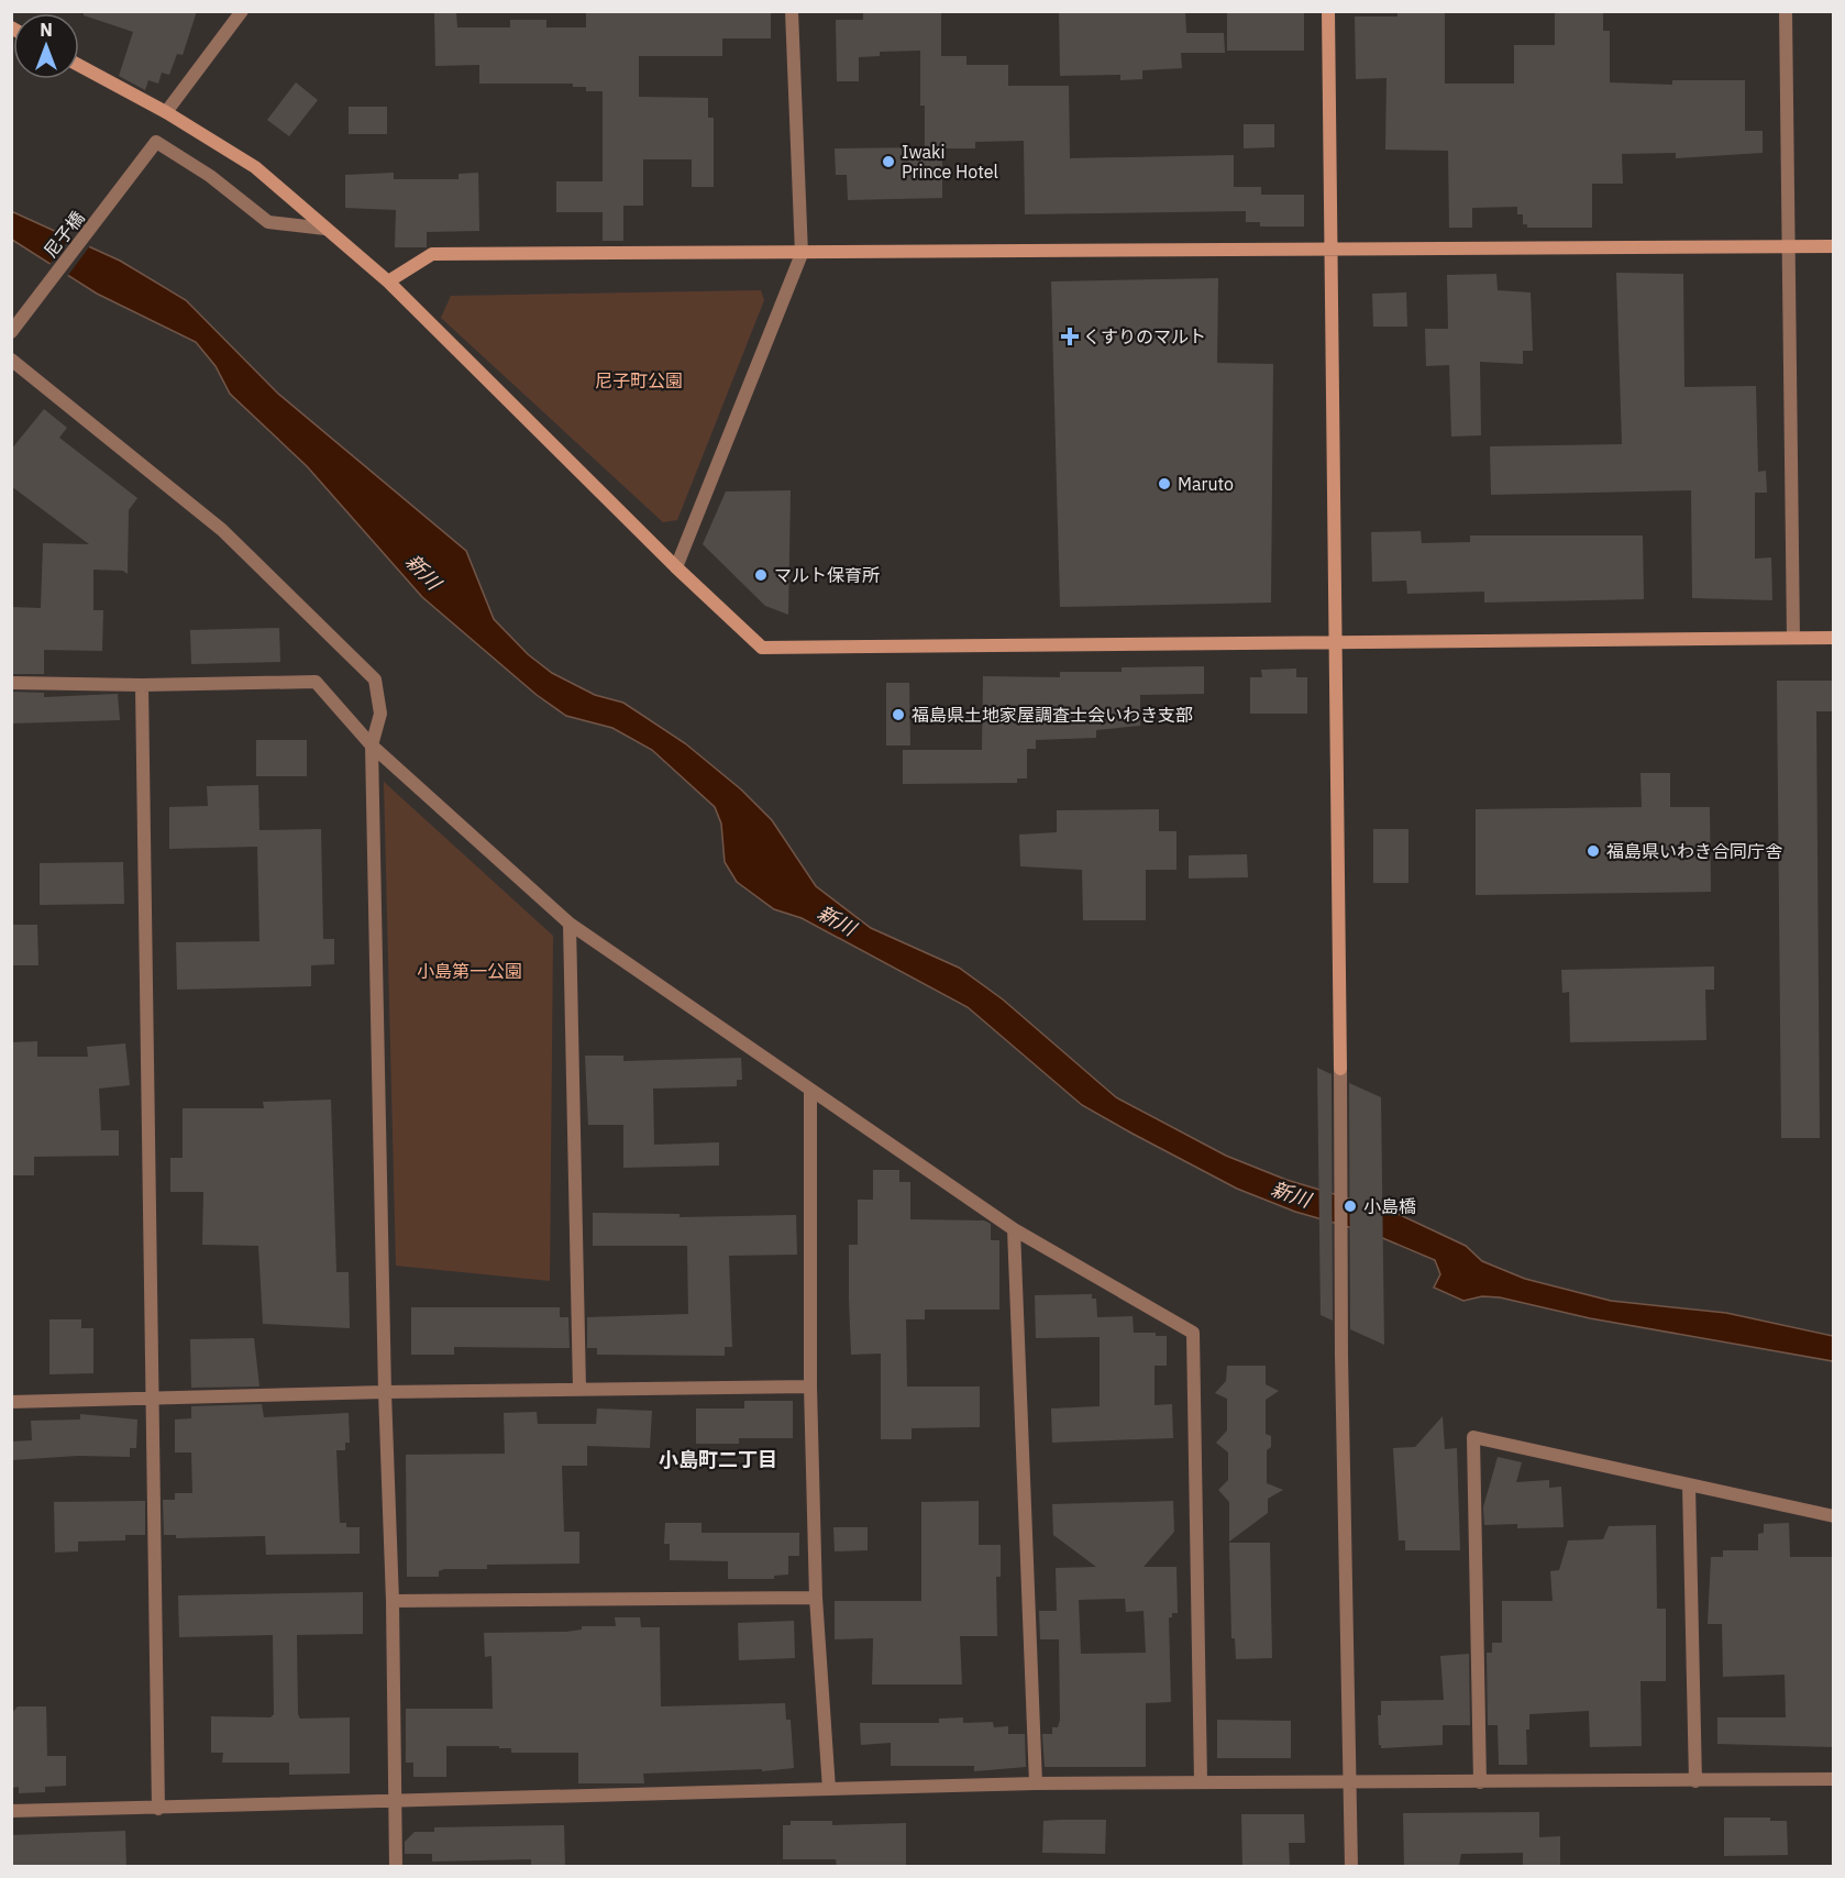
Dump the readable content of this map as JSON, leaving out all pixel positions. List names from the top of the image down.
{
  "streets": {
    "street": ["尼子橋"]
  },
  "districts": ["小島町二丁目"],
  "water": ["新川"],
  "parks": ["尼子町公園", "小島第一公園"],
  "places": {
    "other": [
      "Iwaki Prince Hotel",
      "Maruto",
      "マルト保育所",
      "福島県土地家屋調査士会いわき支部",
      "福島県いわき合同庁舎",
      "小島橋"
    ],
    "health": ["くすりのマルト"]
  },
  "north": "top"
}
